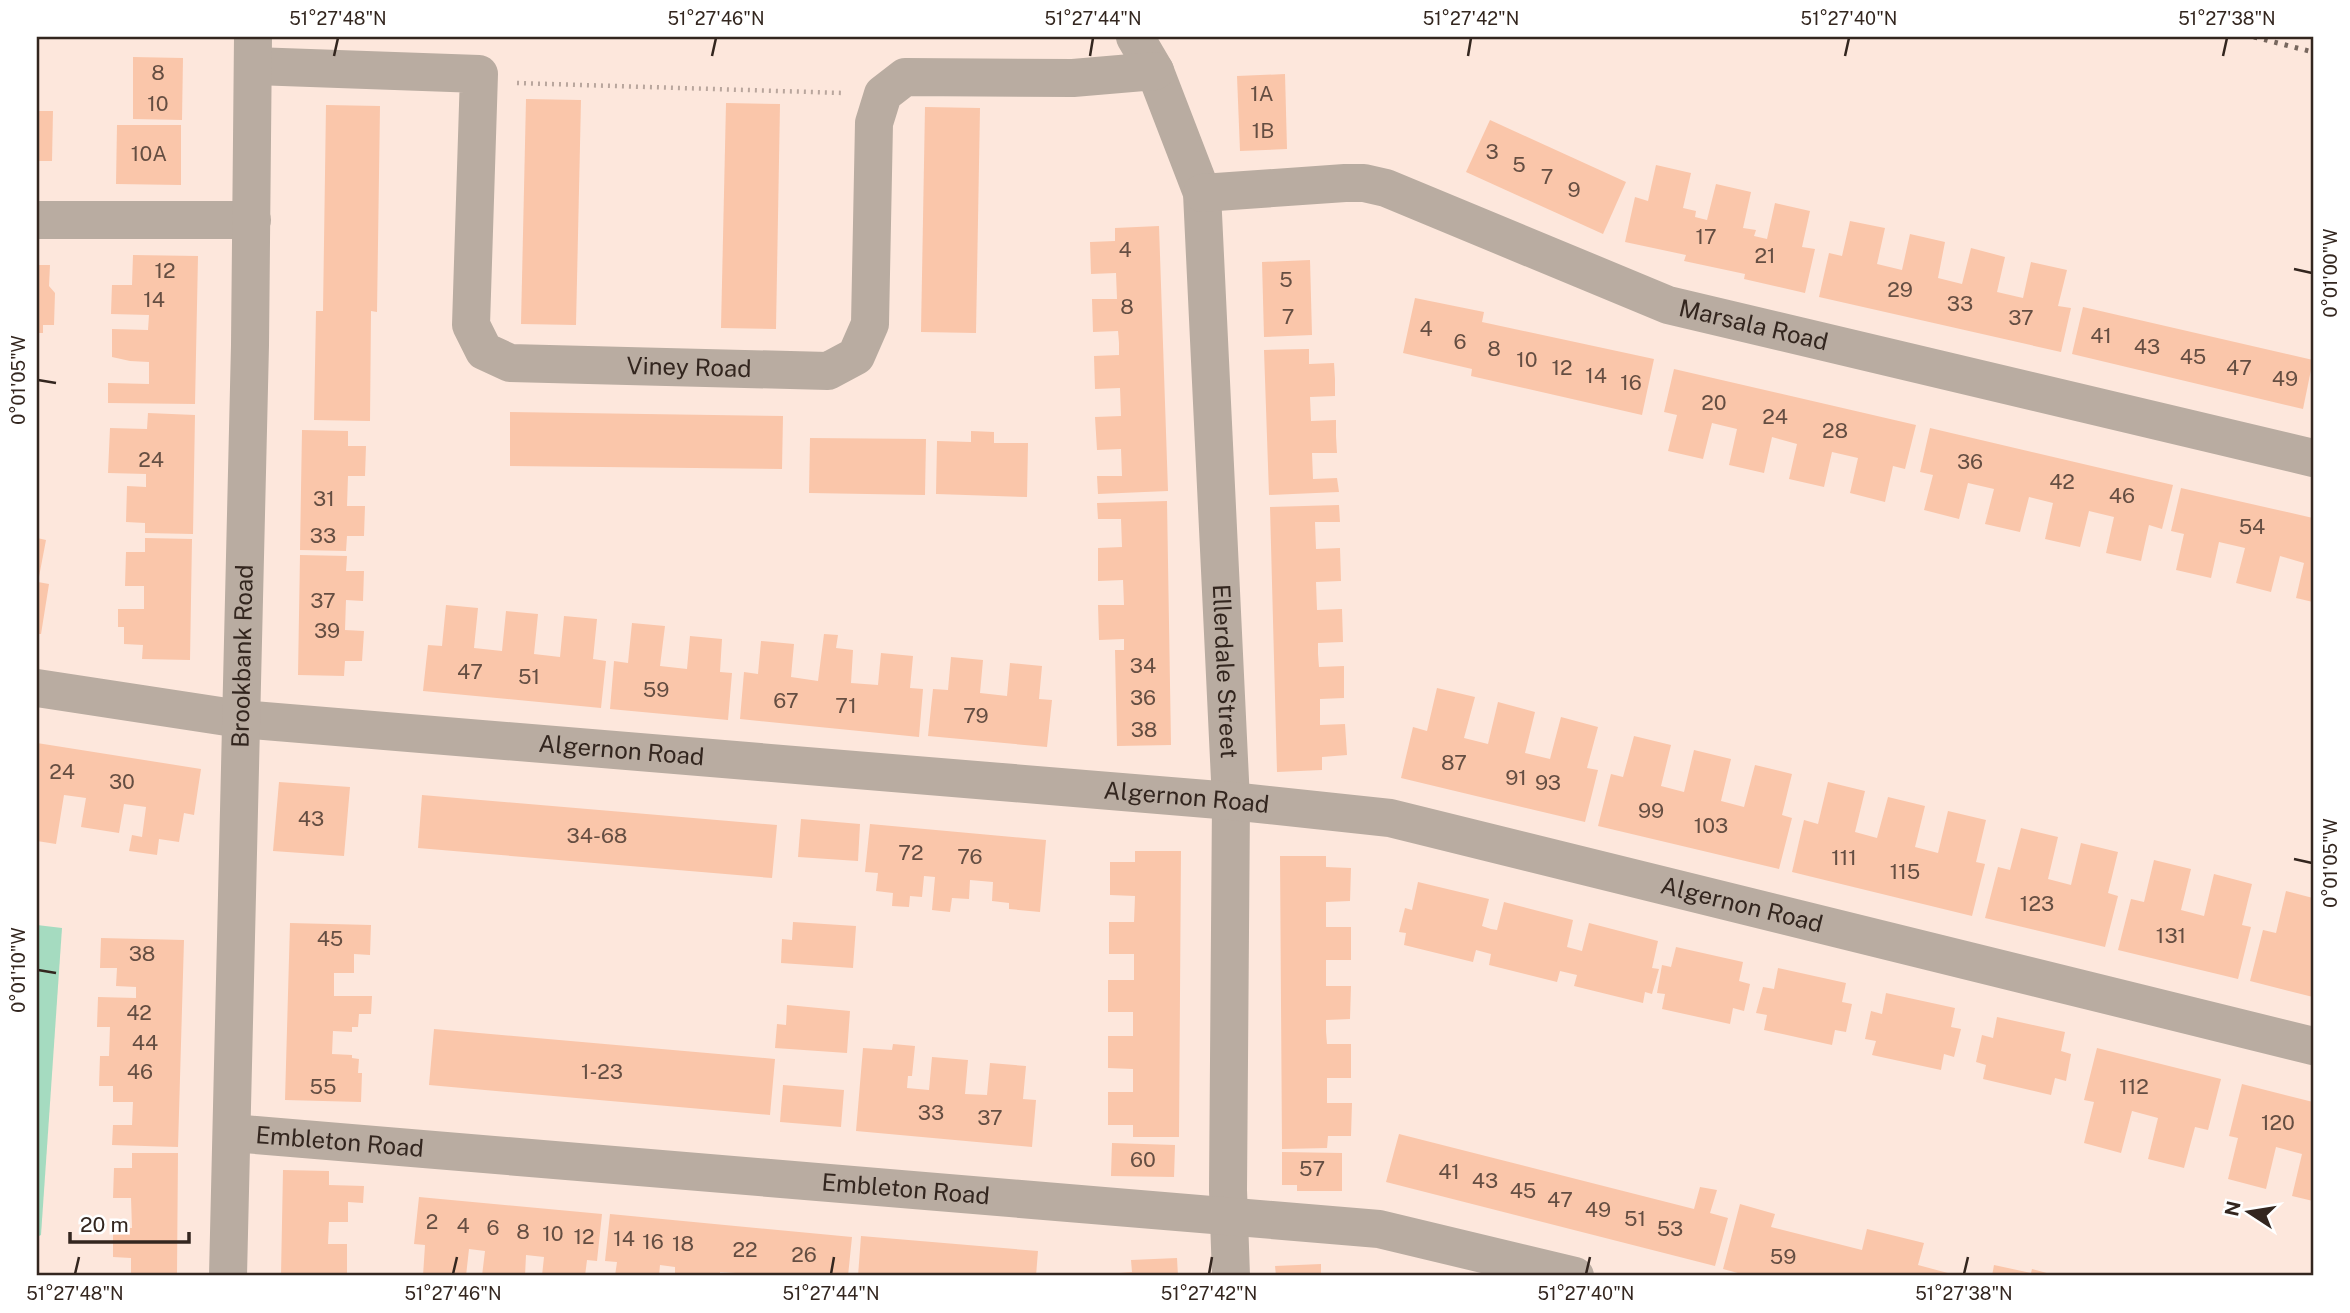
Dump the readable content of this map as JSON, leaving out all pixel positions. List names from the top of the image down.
{
  "streets": {
    "street": [
      "Marsala Road",
      "Viney Road",
      "Brookbank Road",
      "Ellerdale Street",
      "Algernon Road",
      "Embleton Road"
    ]
  },
  "crossings": [
    ["Marsala Road", "Ellerdale Street"],
    ["Brookbank Road", "Algernon Road"],
    ["Brookbank Road", "Embleton Road"],
    ["Ellerdale Street", "Algernon Road"],
    ["Ellerdale Street", "Embleton Road"]
  ],
  "house_numbers": [
    "8",
    "1A",
    "10",
    "1B",
    "3",
    "10A",
    "5",
    "7",
    "9",
    "17",
    "4",
    "21",
    "12",
    "5",
    "29",
    "14",
    "33",
    "8",
    "7",
    "37",
    "4",
    "41",
    "6",
    "43",
    "8",
    "45",
    "10",
    "12",
    "47",
    "14",
    "49",
    "16",
    "20",
    "24",
    "28",
    "24",
    "36",
    "42",
    "46",
    "31",
    "54",
    "33",
    "37",
    "39",
    "34",
    "47",
    "51",
    "59",
    "36",
    "67",
    "71",
    "79",
    "38",
    "87",
    "24",
    "91",
    "30",
    "93",
    "99",
    "43",
    "103",
    "34-68",
    "72",
    "76",
    "111",
    "115",
    "123",
    "131",
    "45",
    "38",
    "42",
    "44",
    "46",
    "1-23",
    "55",
    "112",
    "33",
    "37",
    "120",
    "60",
    "57",
    "41",
    "43",
    "45",
    "47",
    "49",
    "51",
    "2",
    "4",
    "6",
    "53",
    "8",
    "10",
    "12",
    "14",
    "16",
    "18",
    "22",
    "26",
    "59"
  ],
  "scale_bar": "20 m",
  "north": "left",
  "coordinates": [
    "51°27'48\"N",
    "51°27'46\"N",
    "51°27'44\"N",
    "51°27'42\"N",
    "51°27'40\"N",
    "51°27'38\"N",
    "0°01'00\"W",
    "0°01'05\"W",
    "0°01'10\"W"
  ]
}
